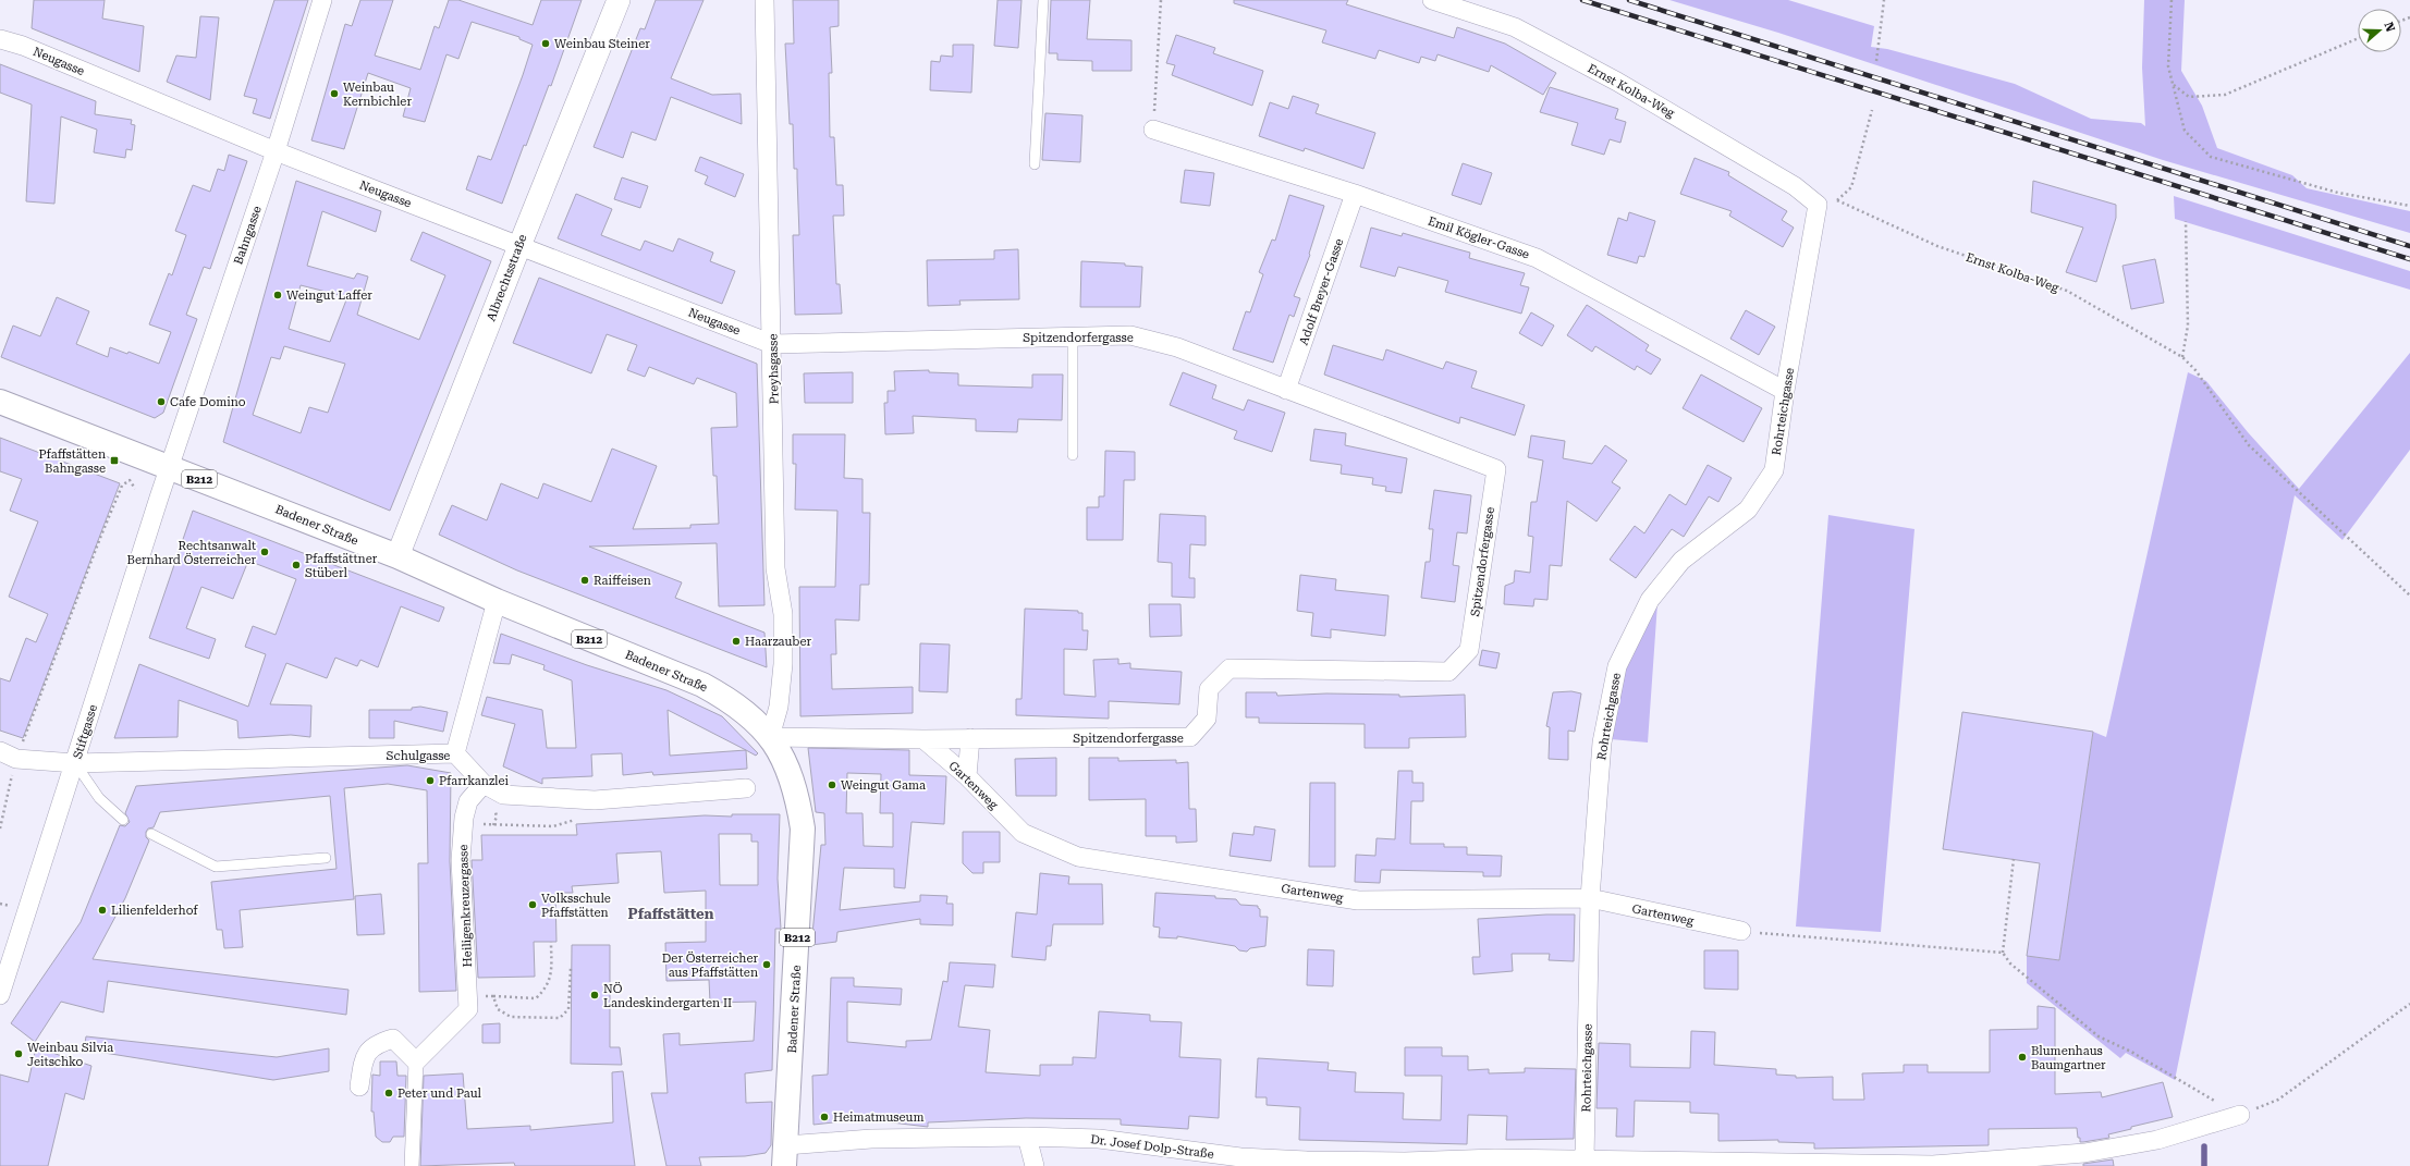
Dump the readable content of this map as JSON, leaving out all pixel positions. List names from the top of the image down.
{
  "streets": {
    "main road": ["B212", "Badener Straße"],
    "street": [
      "Neugasse",
      "Ernst Kolba-Weg",
      "Bahngasse",
      "Emil Kögler-Gasse",
      "Albrechtsstraße",
      "Adolf Breyer-Gasse",
      "Spitzendorfergasse",
      "Preyhsgasse",
      "Rohrteichgasse",
      "Stiftgasse",
      "Schulgasse",
      "Gartenweg",
      "Heiligenkreuzergasse",
      "Dr. Josef Dolp-Straße"
    ]
  },
  "crossings": [
    ["Neugasse", "Bahngasse"],
    ["Neugasse", "Albrechtsstraße"],
    ["Neugasse", "Spitzendorfergasse"],
    ["Neugasse", "Preyhsgasse"],
    ["Ernst Kolba-Weg", "Rohrteichgasse"],
    ["Bahngasse", "Badener Straße"],
    ["Bahngasse", "Stiftgasse"],
    ["Emil Kögler-Gasse", "Adolf Breyer-Gasse"],
    ["Emil Kögler-Gasse", "Rohrteichgasse"],
    ["Albrechtsstraße", "Badener Straße"],
    ["Adolf Breyer-Gasse", "Spitzendorfergasse"],
    ["Spitzendorfergasse", "Preyhsgasse"],
    ["Spitzendorfergasse", "Badener Straße"],
    ["Spitzendorfergasse", "Gartenweg"],
    ["Preyhsgasse", "Badener Straße"],
    ["Rohrteichgasse", "Gartenweg"],
    ["Rohrteichgasse", "Dr. Josef Dolp-Straße"],
    ["Badener Straße", "Stiftgasse"],
    ["Badener Straße", "Dr. Josef Dolp-Straße"],
    ["Stiftgasse", "Schulgasse"],
    ["Schulgasse", "Heiligenkreuzergasse"]
  ],
  "districts": ["Pfaffstätten"],
  "places": {
    "other": [
      "Weinbau Steiner",
      "Weinbau Kernbichler",
      "Weingut Laffer",
      "Cafe Domino",
      "Rechtsanwalt Bernhard Österreicher",
      "Pfaffstättner Stüberl",
      "Raiffeisen",
      "Haarzauber",
      "Pfarrkanzlei",
      "Weingut Gama",
      "Volksschule Pfaffstätten",
      "Lilienfelderhof",
      "Der Österreicher aus Pfaffstätten",
      "NÖ Landeskindergarten II",
      "Weinbau Silvia Jeitschko",
      "Blumenhaus Baumgartner",
      "Peter und Paul",
      "Heimatmuseum"
    ],
    "transit": ["Pfaffstätten Bahngasse"]
  },
  "north": "right"
}
